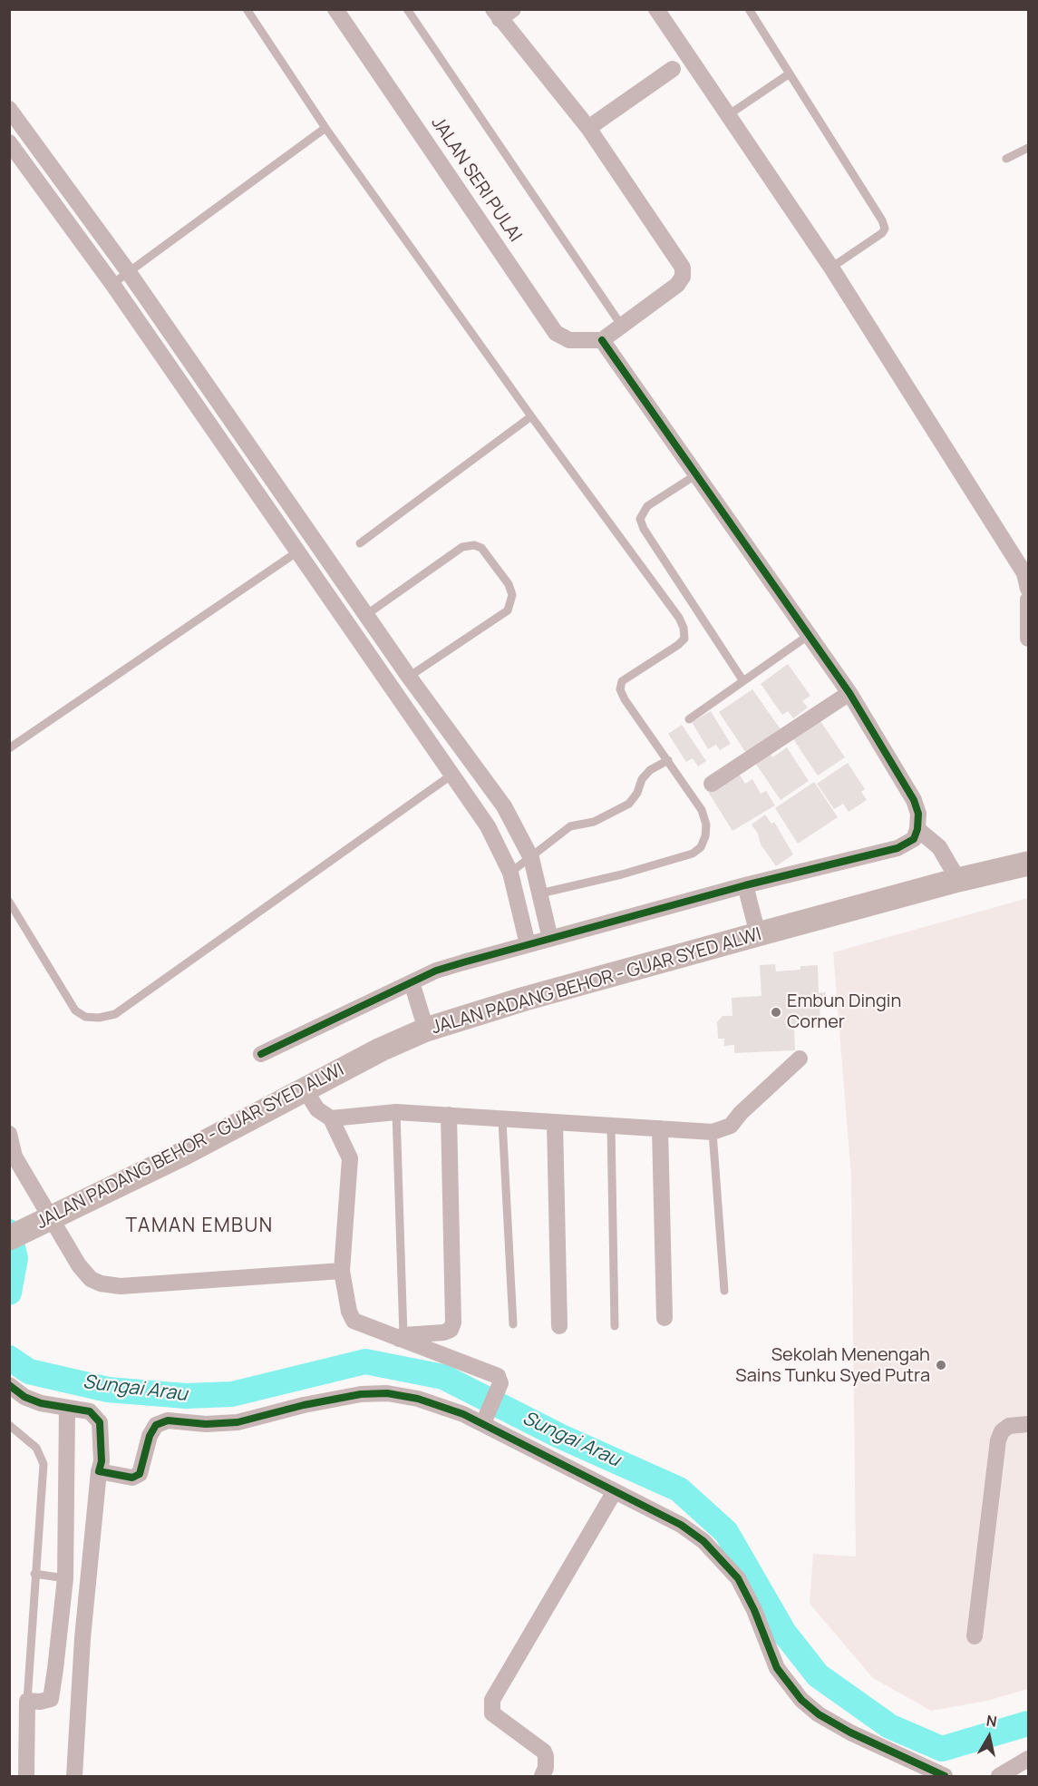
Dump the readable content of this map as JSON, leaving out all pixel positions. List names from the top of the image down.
{
  "streets": {
    "main road": ["JALAN PADANG BEHOR - GUAR SYED ALWI"],
    "street": ["JALAN SERI PULAI"]
  },
  "districts": ["TAMAN EMBUN"],
  "water": ["Sungai Arau"],
  "places": ["Embun Dingin Corner", "Sekolah Menengah Sains Tunku Syed Putra"],
  "north": "top"
}
